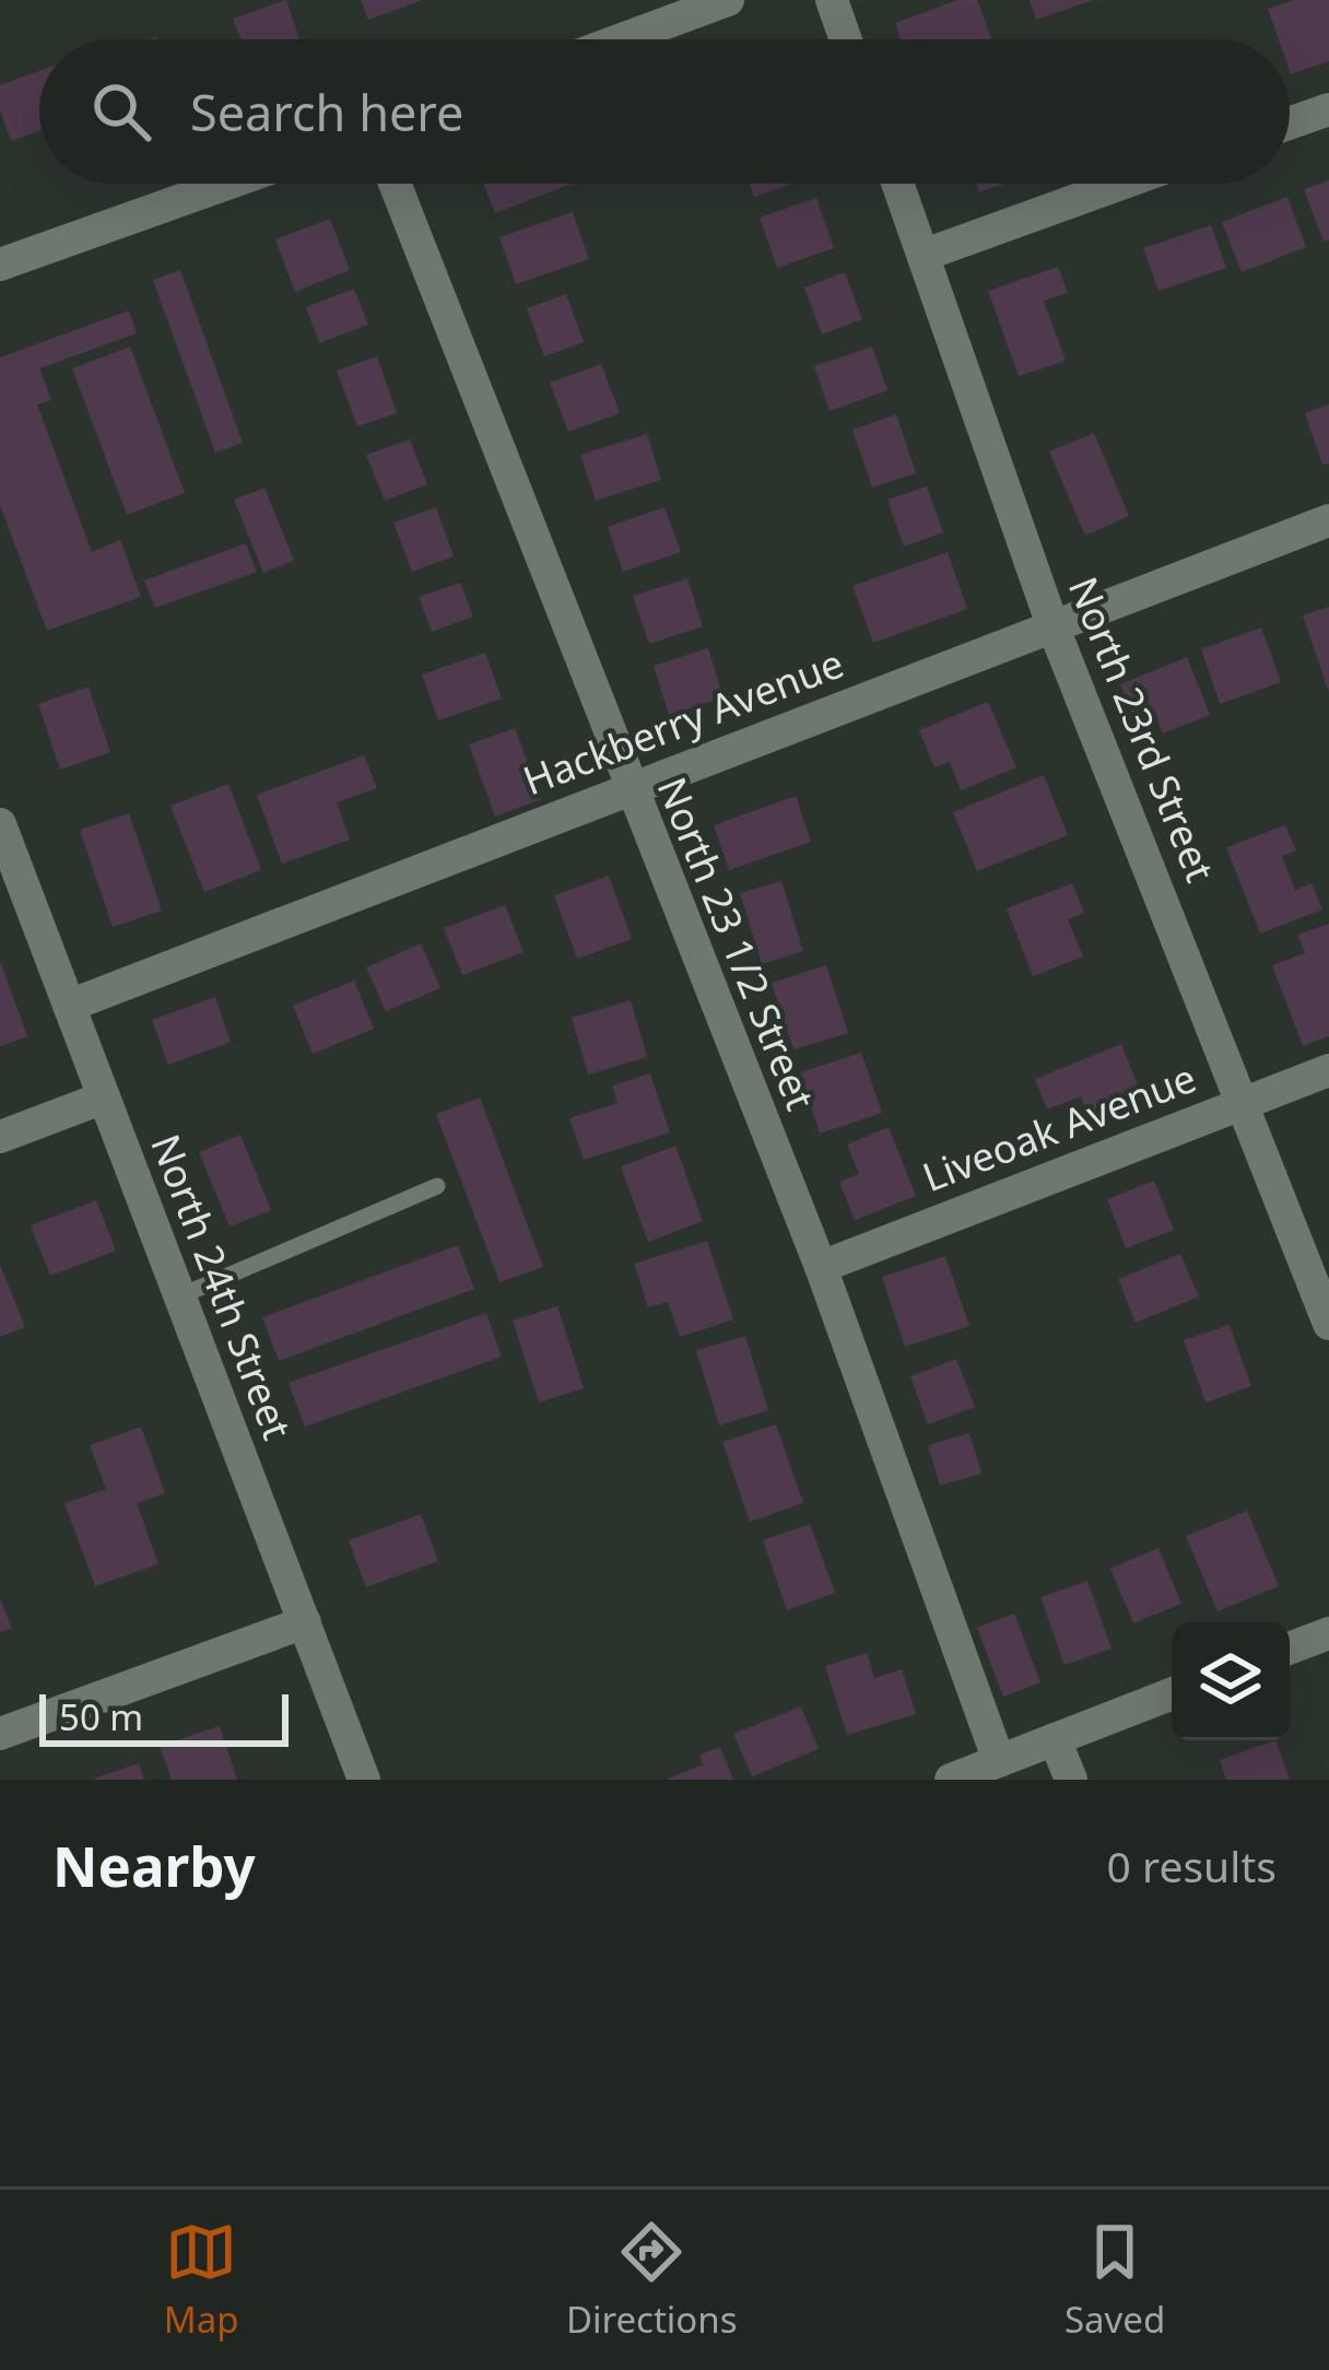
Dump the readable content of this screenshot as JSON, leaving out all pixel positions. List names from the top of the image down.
{
  "streets": {
    "street": [
      "Hackberry Avenue",
      "North 23rd Street",
      "North 23 1/2 Street",
      "Liveoak Avenue",
      "North 24th Street"
    ]
  },
  "crossings": [
    ["Hackberry Avenue", "North 23rd Street"],
    ["Hackberry Avenue", "North 23 1/2 Street"],
    ["Hackberry Avenue", "North 24th Street"],
    ["North 23rd Street", "Liveoak Avenue"],
    ["North 23 1/2 Street", "Liveoak Avenue"]
  ],
  "scale_bar": "50 m",
  "page": {
    "search": "Search here",
    "scale": "50 m",
    "heading": ["Nearby", "0 results"],
    "nav": ["Map", "Directions", "Saved"]
  }
}
